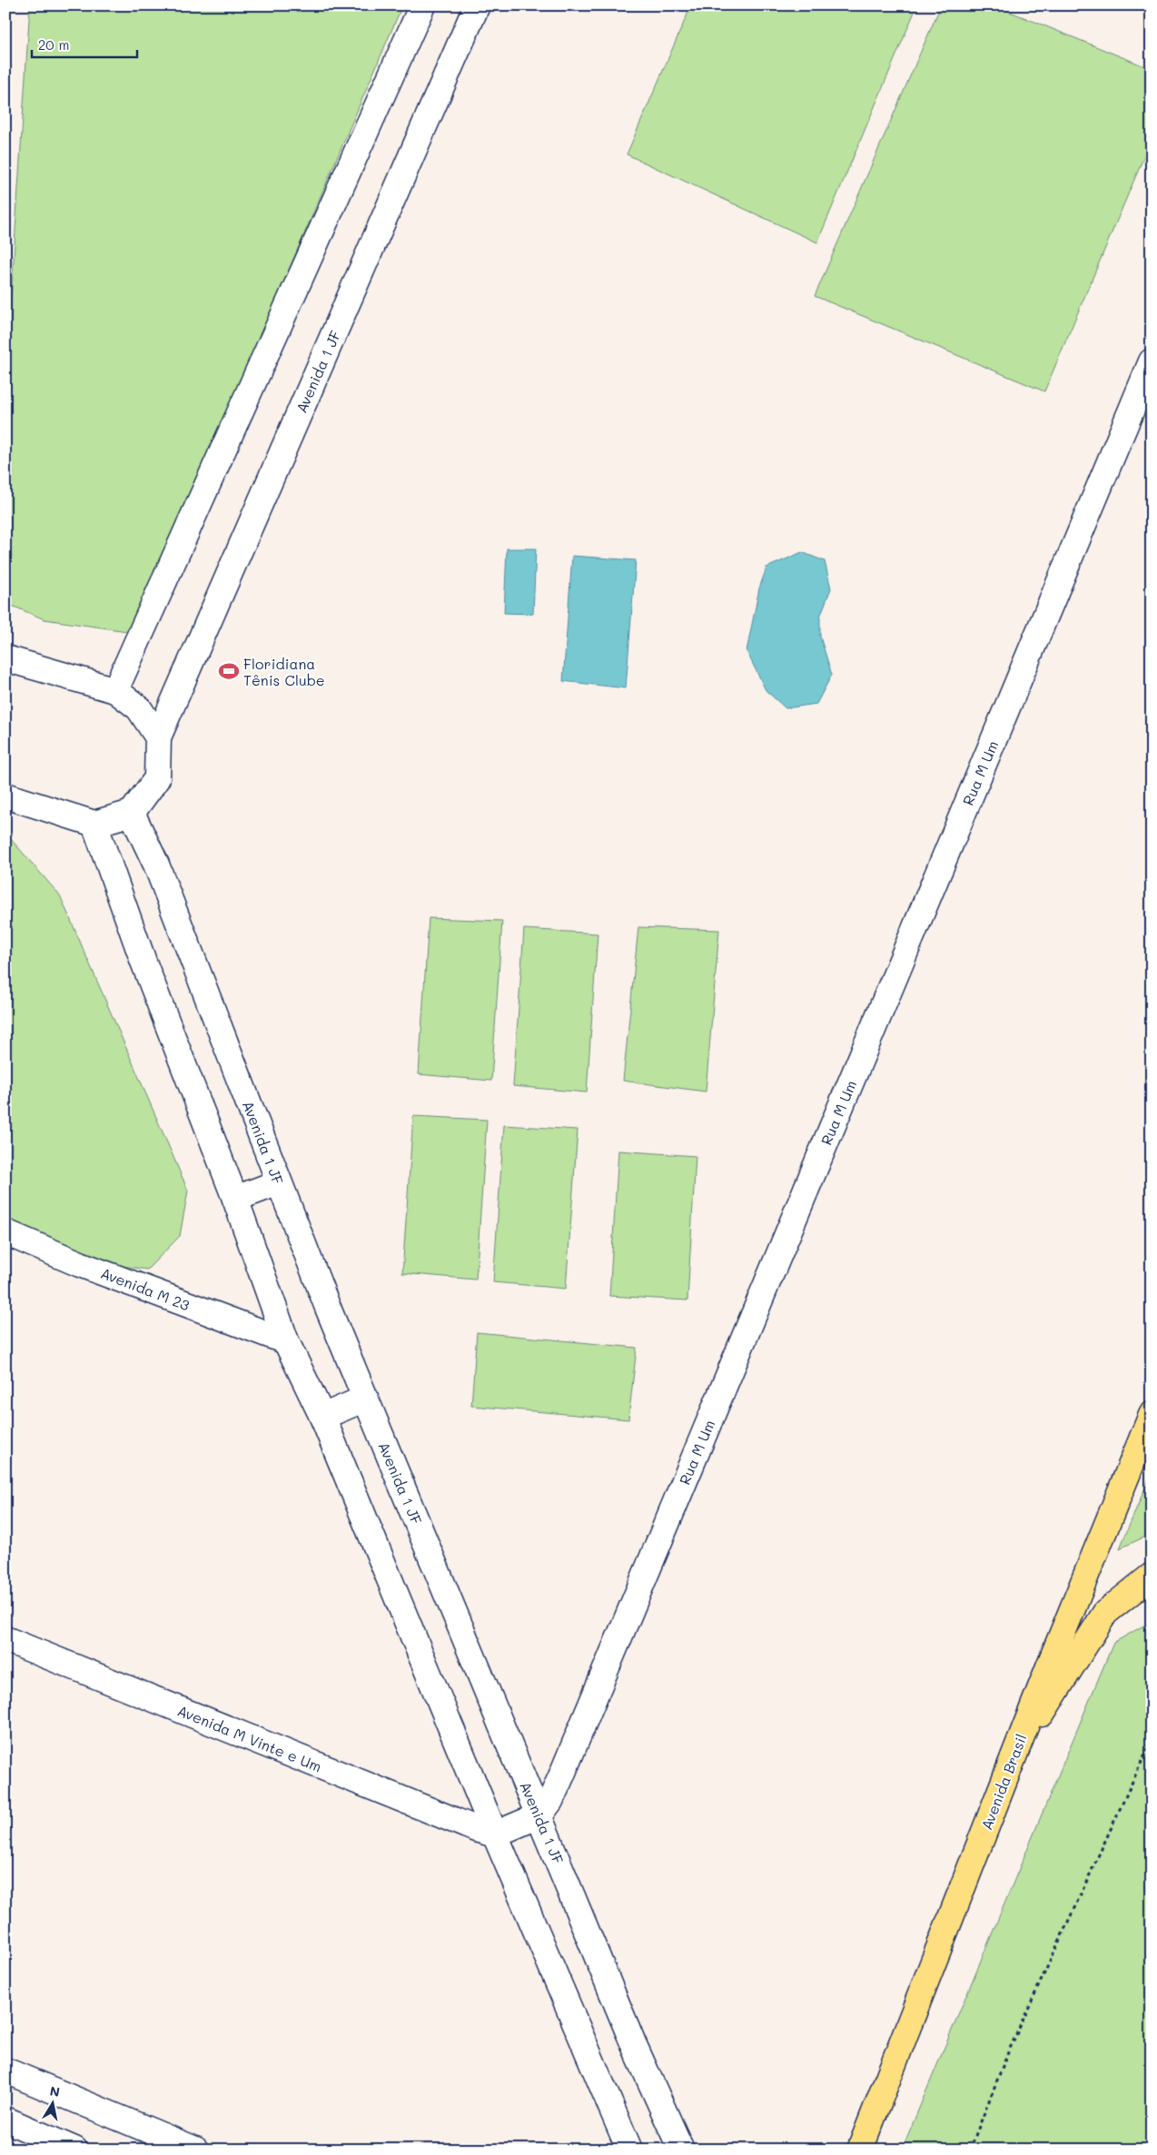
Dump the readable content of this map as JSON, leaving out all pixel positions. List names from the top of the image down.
{
  "streets": {
    "main road": ["Avenida Brasil"],
    "street": [
      "Avenida 1 JF",
      "Rua M Um",
      "Avenida M 23",
      "Avenida M Vinte e Um"
    ]
  },
  "crossings": [
    ["Avenida 1 JF", "Rua M Um"]
  ],
  "places": {
    "sports": ["Floridiana Tênis Clube"]
  },
  "scale_bar": "20 m",
  "north": "top"
}
